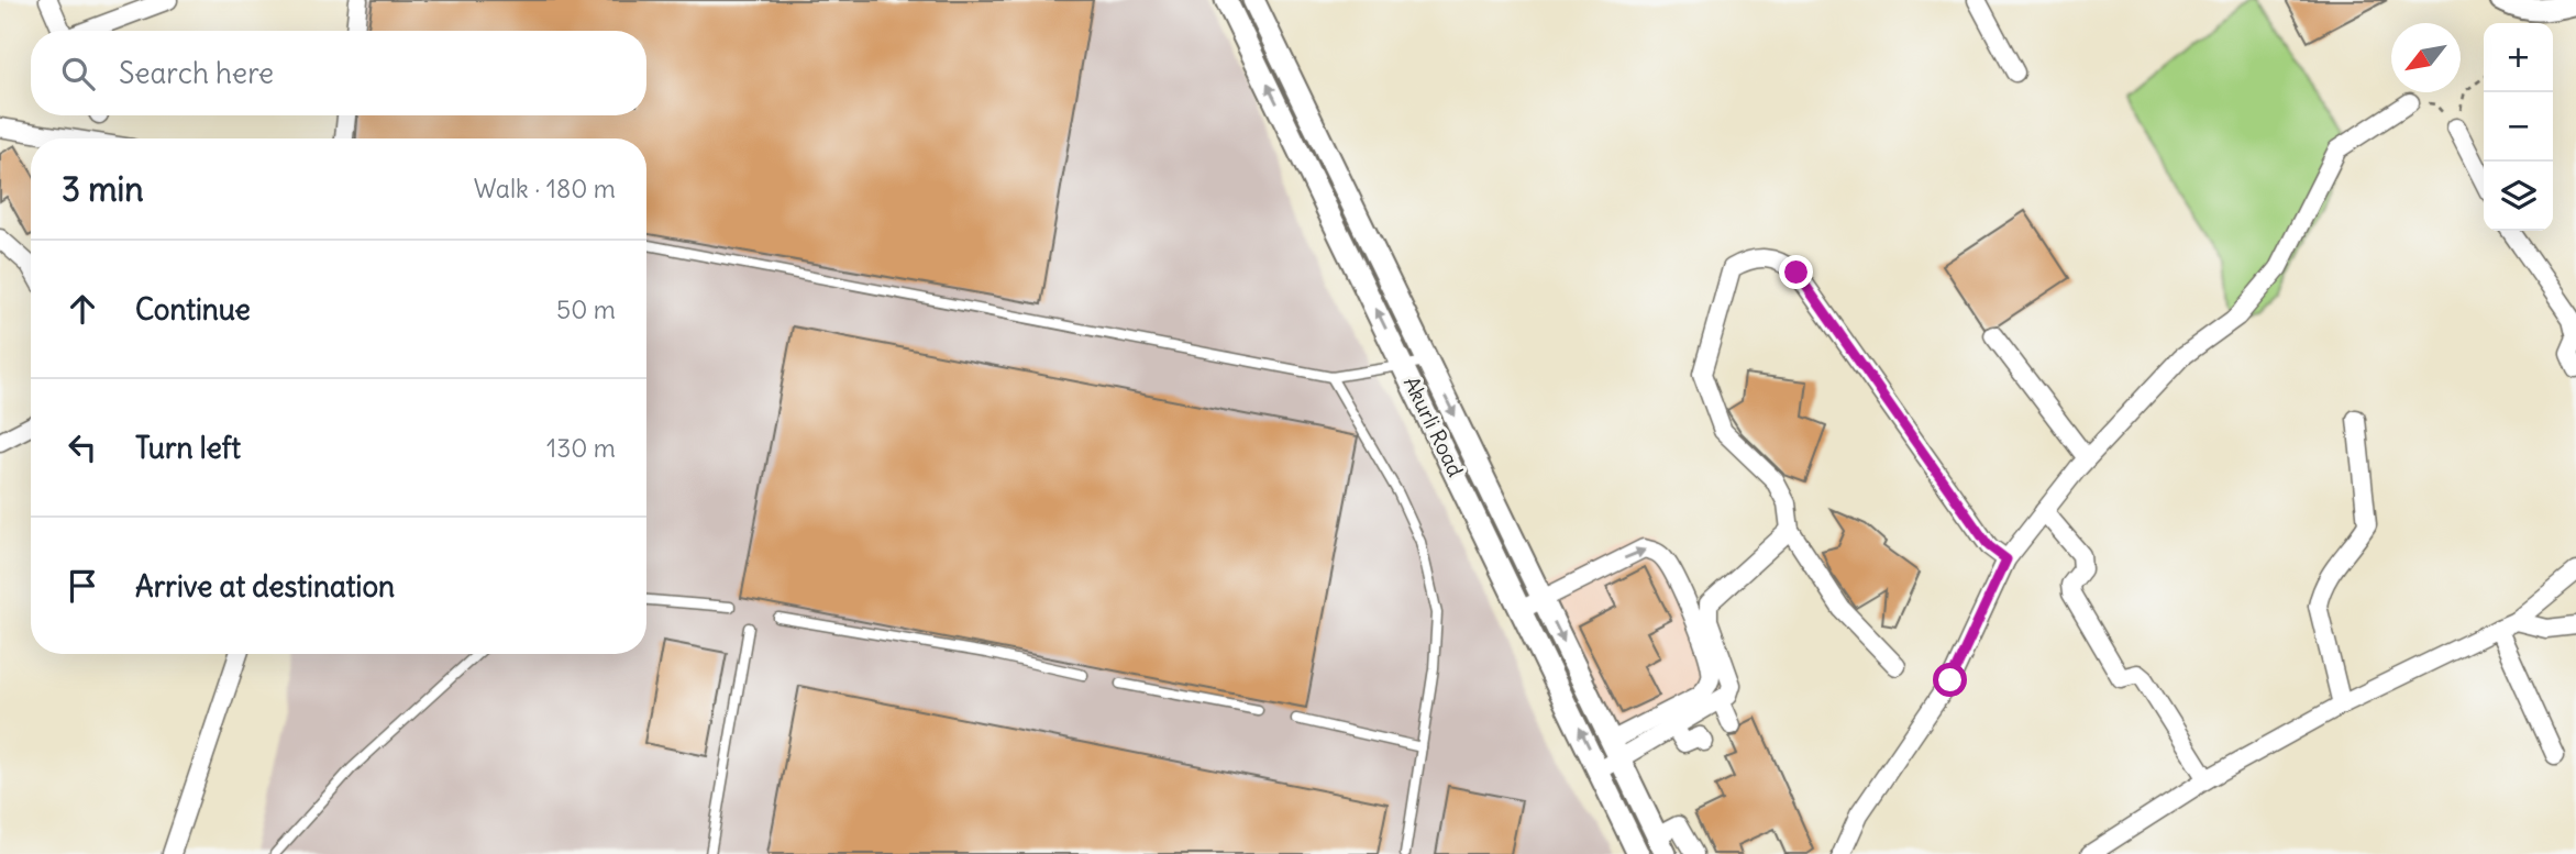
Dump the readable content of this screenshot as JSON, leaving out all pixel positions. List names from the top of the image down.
{
  "streets": {
    "street": ["Akurli Road"]
  },
  "north": "bottom left",
  "page": {
    "map_buttons": ["+", "−"],
    "search": "Search here",
    "heading": ["3 min", "Walk · 180 m"],
    "list": [
      ["Continue", "50 m"],
      ["Turn left", "130 m"],
      "Arrive at destination"
    ]
  }
}
